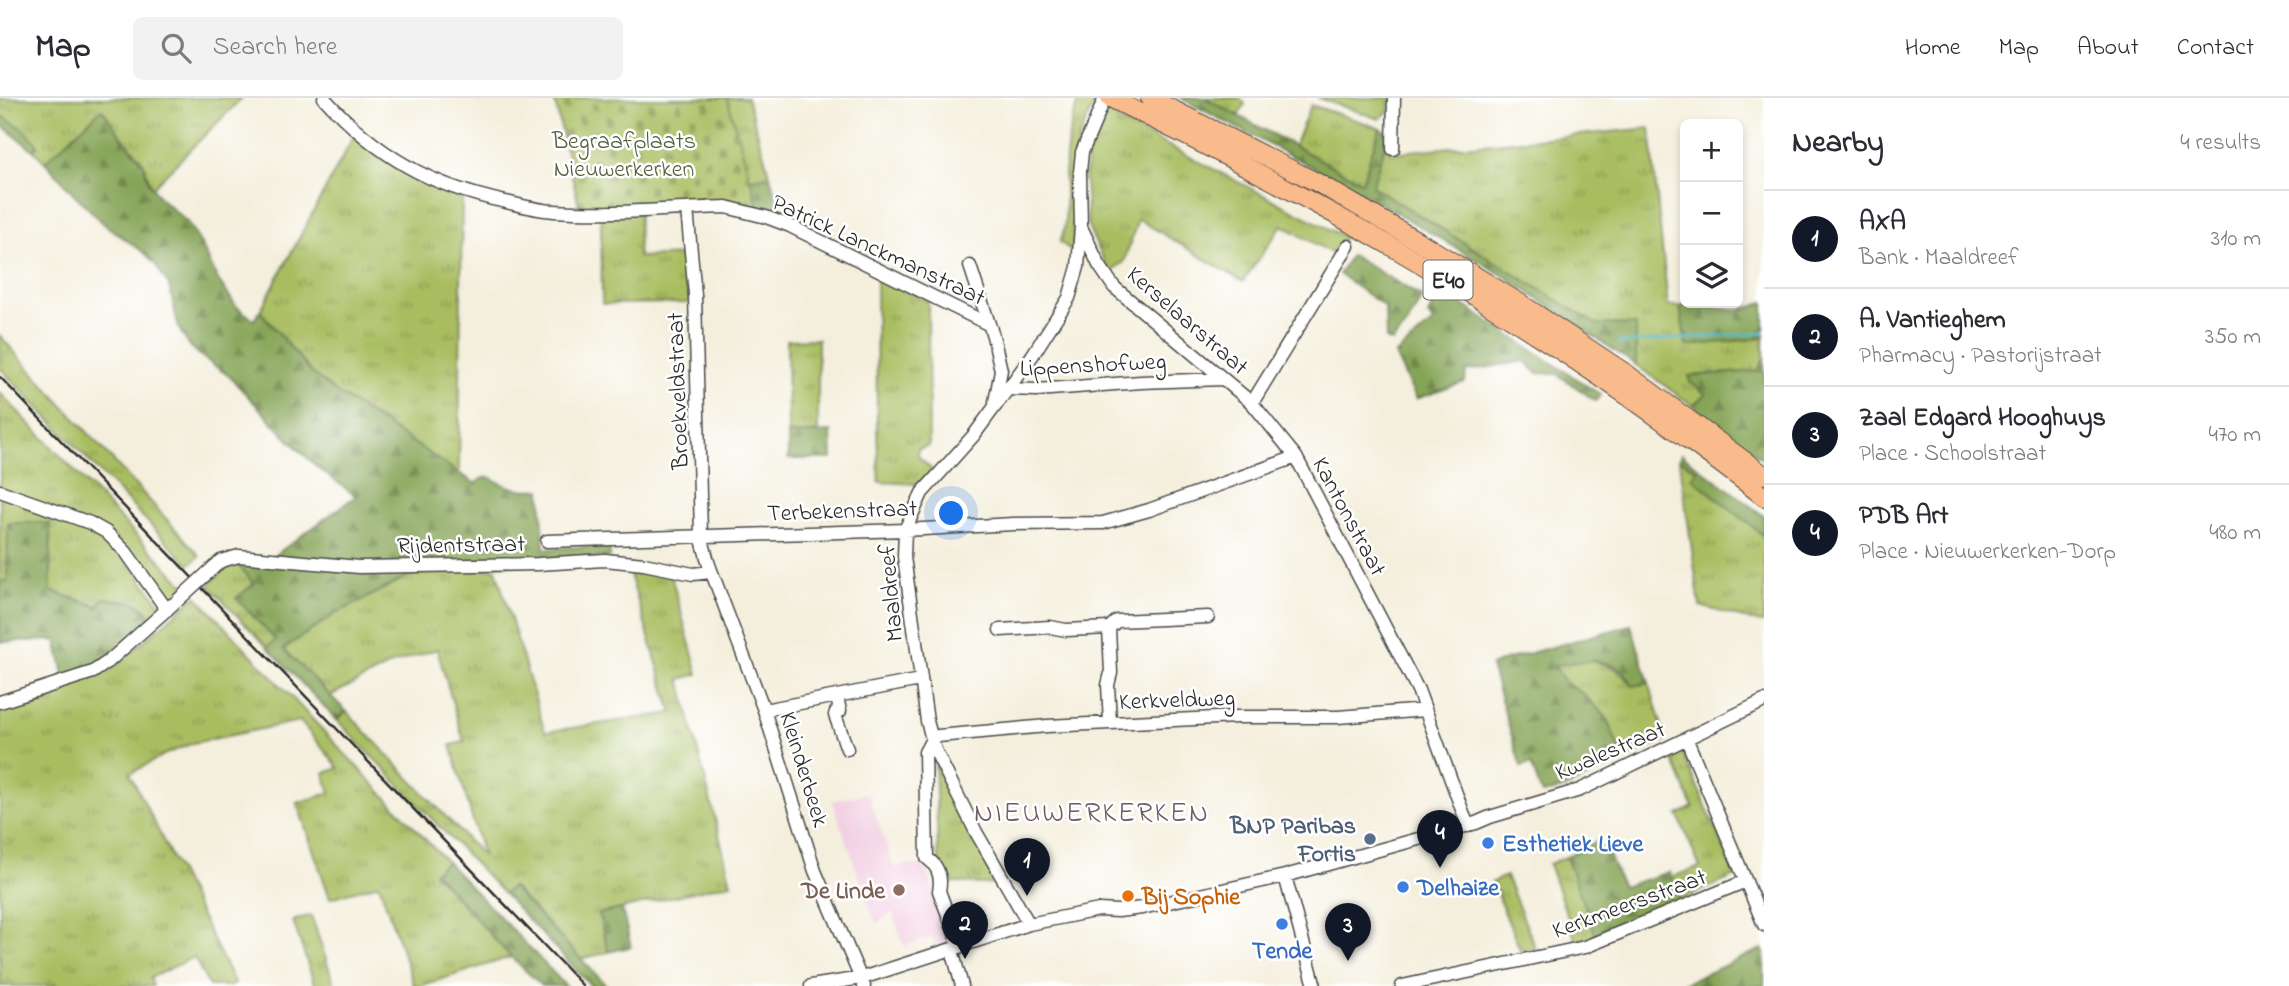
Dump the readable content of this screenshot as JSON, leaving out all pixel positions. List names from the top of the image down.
{
  "streets": {
    "highway": ["E40"],
    "street": [
      "Patrick Lanckmanstraat",
      "Kerselaarstraat",
      "Lippenshofweg",
      "Broekveldstraat",
      "Terbekenstraat",
      "Kantonstraat",
      "Rijdentstraat",
      "Maaldreef",
      "Kerkveldweg",
      "Kwalestraat",
      "Kleinderbeek",
      "Kerkmeersstraat"
    ]
  },
  "crossings": [
    ["Patrick Lanckmanstraat", "Broekveldstraat"],
    ["Patrick Lanckmanstraat", "Maaldreef"],
    ["Kerselaarstraat", "Lippenshofweg"],
    ["Kerselaarstraat", "Kantonstraat"],
    ["Broekveldstraat", "Terbekenstraat"],
    ["Broekveldstraat", "Rijdentstraat"],
    ["Broekveldstraat", "Kleinderbeek"],
    ["Terbekenstraat", "Kantonstraat"],
    ["Terbekenstraat", "Maaldreef"],
    ["Kantonstraat", "Kerkveldweg"],
    ["Kantonstraat", "Kwalestraat"],
    ["Rijdentstraat", "Kleinderbeek"],
    ["Maaldreef", "Kerkveldweg"],
    ["Maaldreef", "Kwalestraat"],
    ["Kwalestraat", "Kleinderbeek"]
  ],
  "districts": ["NIEUWERKERKEN"],
  "parks": ["Begraafplaats Nieuwerkerken"],
  "places": [
    "BNP Paribas Fortis",
    "Esthetiek Lieve",
    "Delhaize",
    "De Linde",
    "Bij Sophie",
    "Tende"
  ],
  "page": {
    "header": "Map",
    "search": "Search here",
    "nav": [
      "Home",
      "Map",
      "About",
      "Contact"
    ],
    "heading": ["Nearby", "4 results"],
    "map_buttons": ["+", "−"],
    "list": [
      {
        "mark": "1",
        "name": "AXA",
        "note": "Bank · Maaldreef",
        "value": "310 m"
      },
      {
        "mark": "2",
        "name": "A. Vantieghem",
        "note": "Pharmacy · Pastorijstraat",
        "value": "350 m"
      },
      {
        "mark": "3",
        "name": "Zaal Edgard Hooghuys",
        "note": "Place · Schoolstraat",
        "value": "470 m"
      },
      {
        "mark": "4",
        "name": "PDB Art",
        "note": "Place · Nieuwerkerken-Dorp",
        "value": "480 m"
      }
    ],
    "pins": [
      "4",
      "1",
      "2",
      "3"
    ]
  }
}
